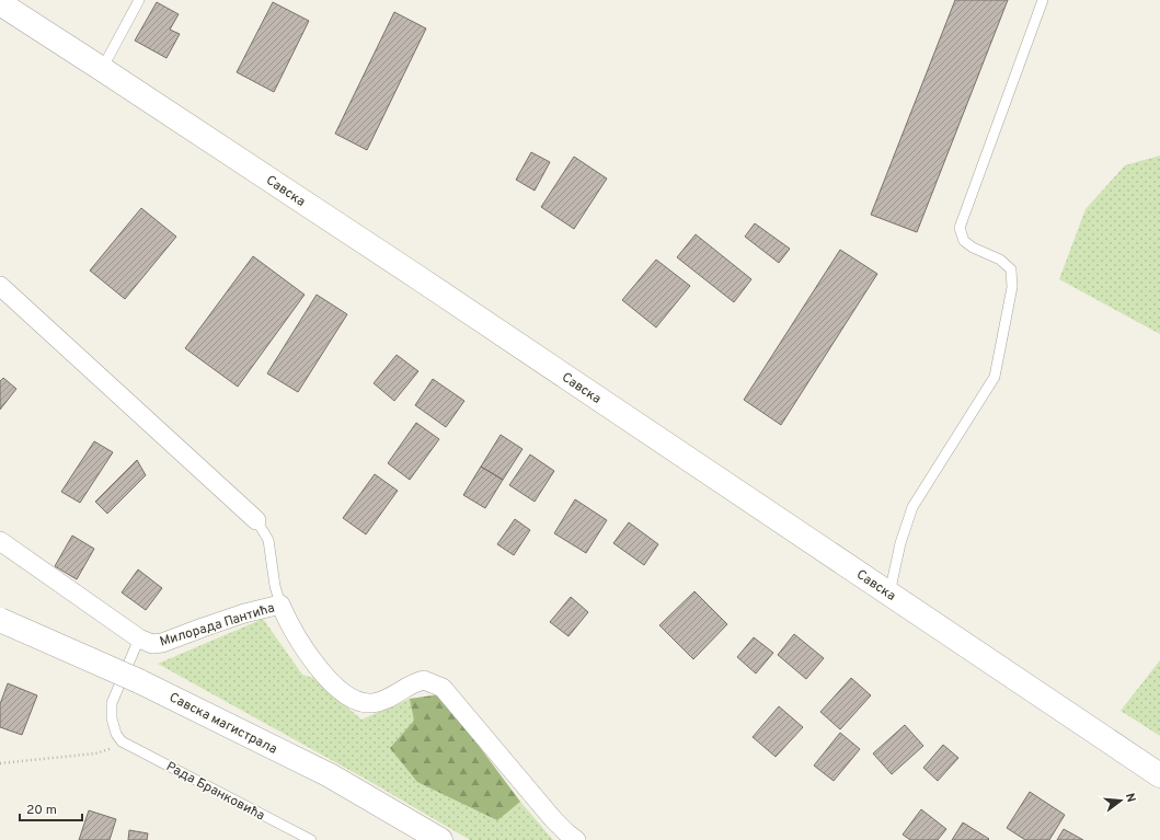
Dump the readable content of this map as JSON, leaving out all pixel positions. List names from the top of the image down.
{
  "streets": {
    "street": ["Савска", "Милорада Пантића", "Савска магистрала"],
    "lane": ["Рада Бранковића"]
  },
  "scale_bar": "20 m",
  "north": "right"
}
